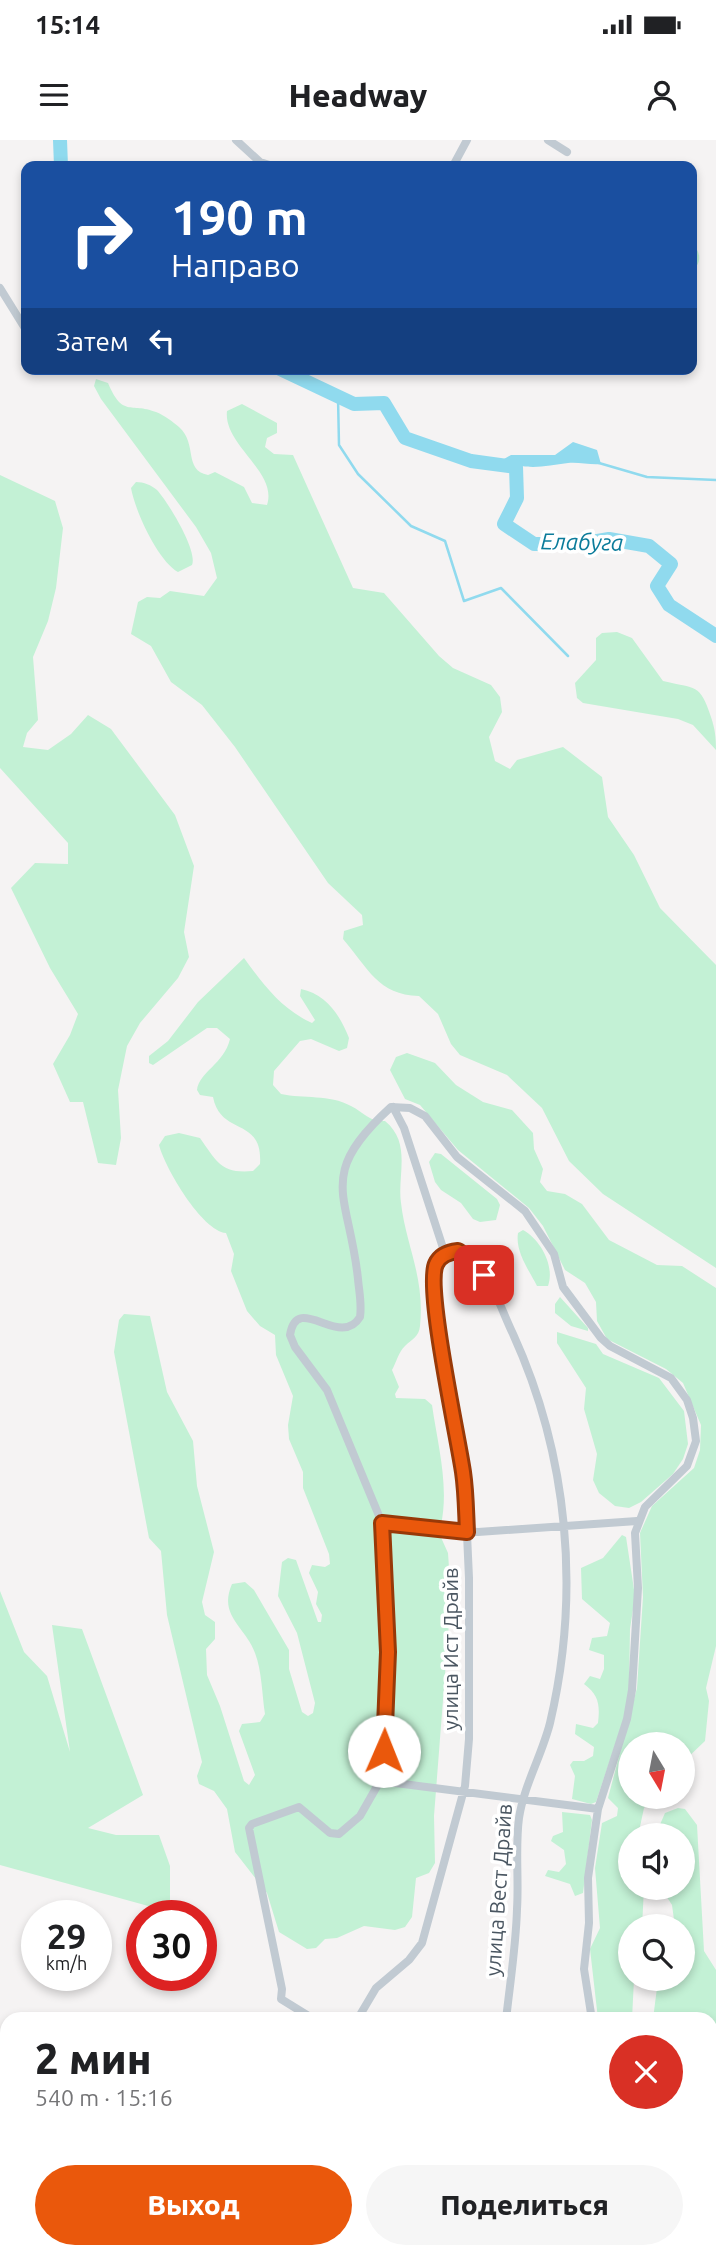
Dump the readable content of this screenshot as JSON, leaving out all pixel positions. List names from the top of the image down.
{
  "streets": {
    "street": ["улица Ист Драйв", "улица Вест Драйв"]
  },
  "crossings": [
    ["улица Ист Драйв", "улица Вест Драйв"]
  ],
  "water": ["Елабуга"],
  "north": "bottom",
  "page": {
    "status": "15:14",
    "header": "Headway",
    "turn": ["190 m", "Направо"],
    "then": "Затем",
    "speed": "29 km/h",
    "limit": "30",
    "heading": ["2 мин", "540 m · 15:16"],
    "buttons": ["Выход", "Поделиться"]
  }
}
